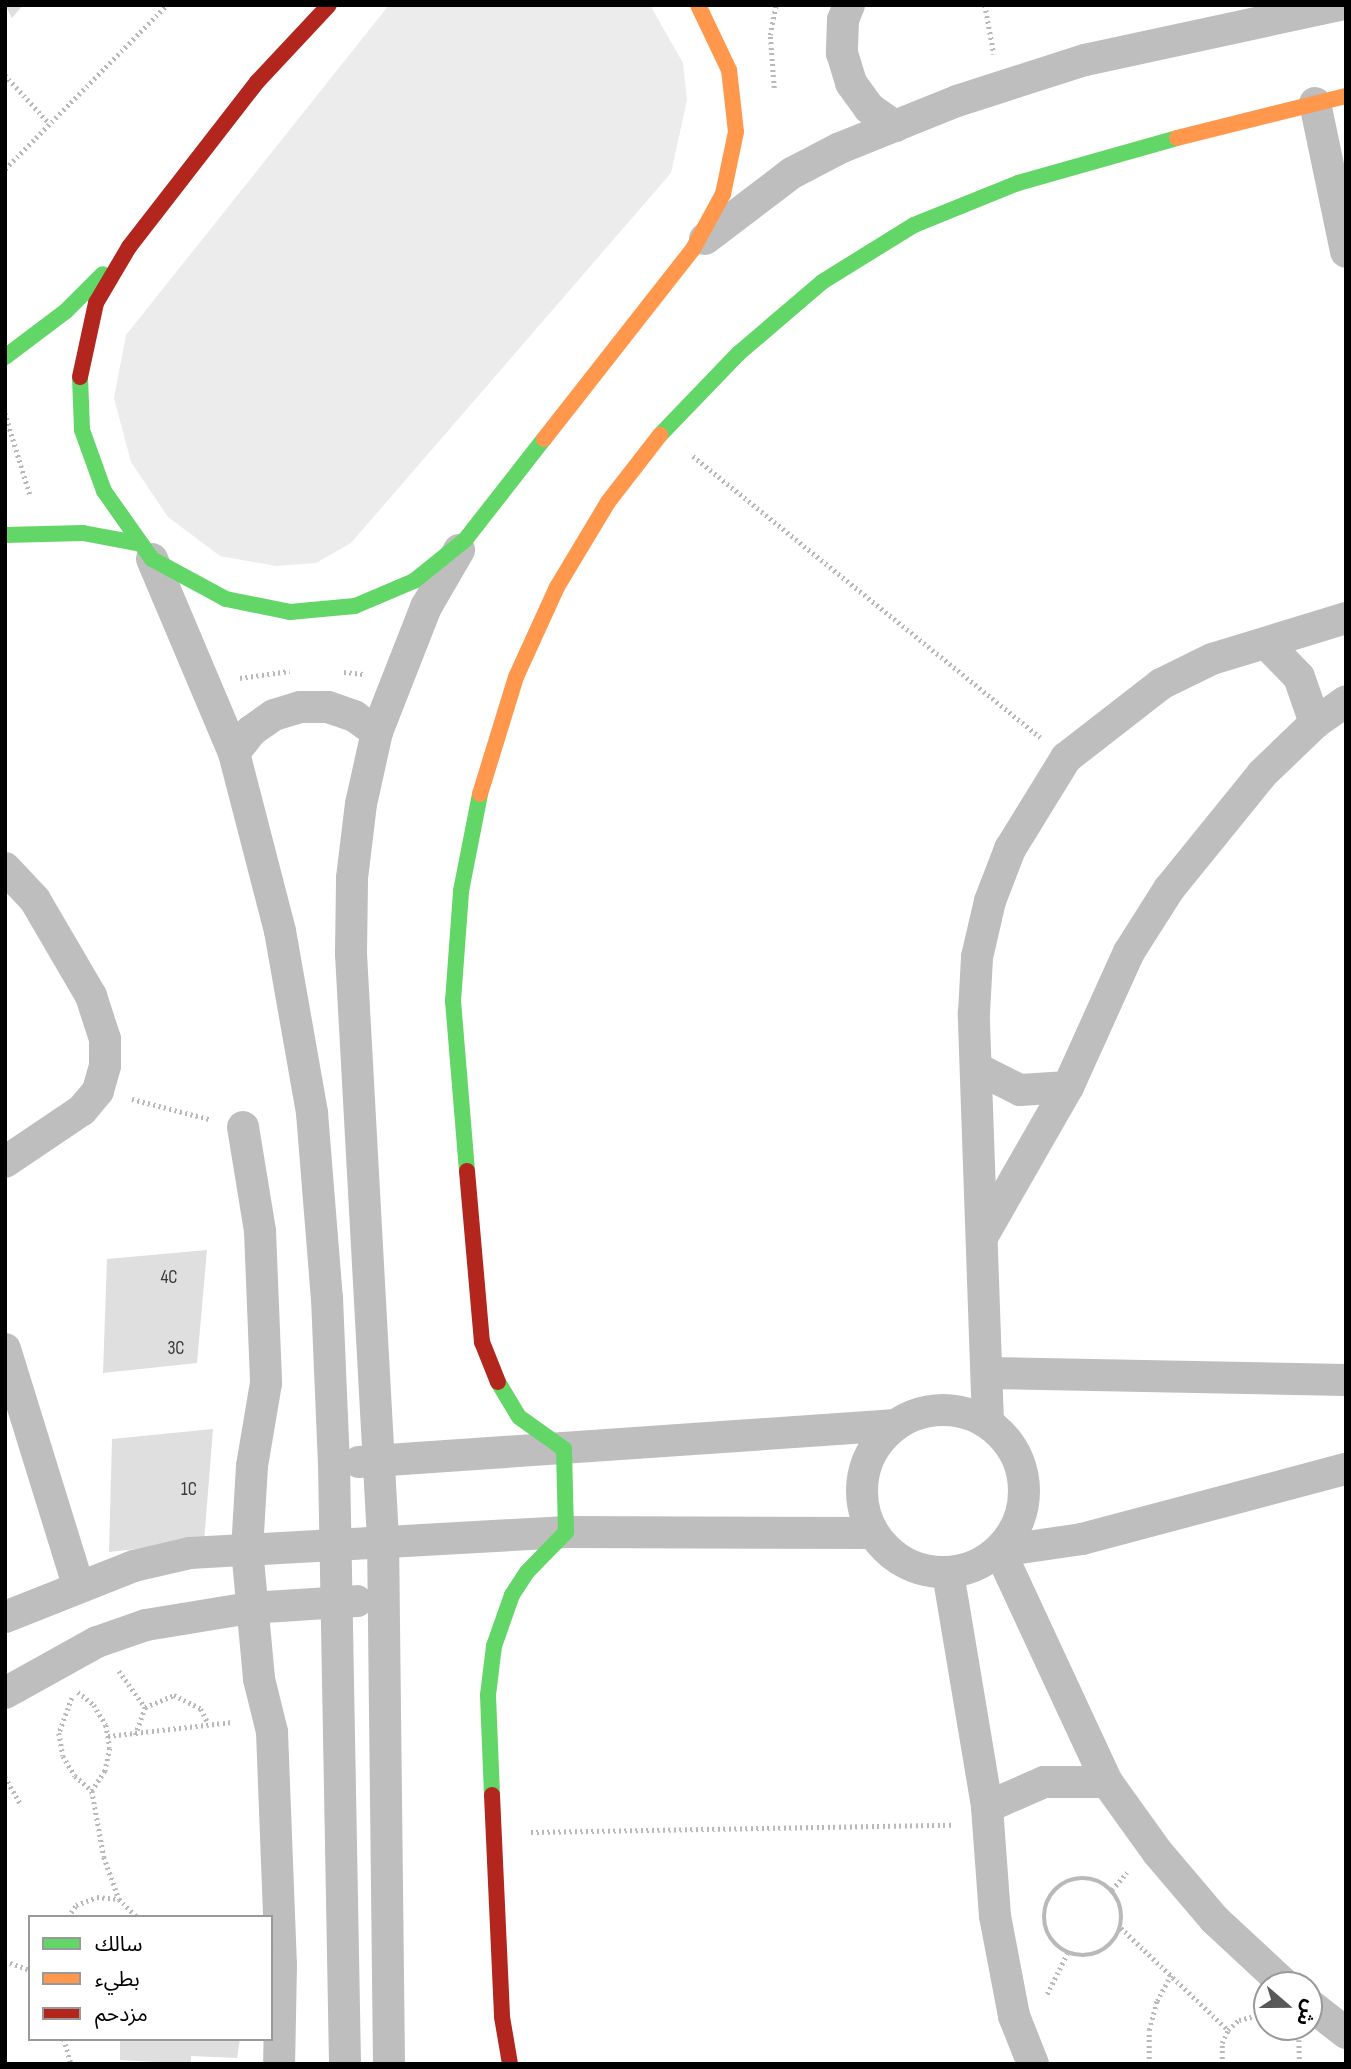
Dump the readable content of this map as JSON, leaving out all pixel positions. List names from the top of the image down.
{
  "house_numbers": ["4C", "3C", "1C"],
  "legend": ["سالك", "بطيء", "مزدحم"],
  "north": "right"
}
